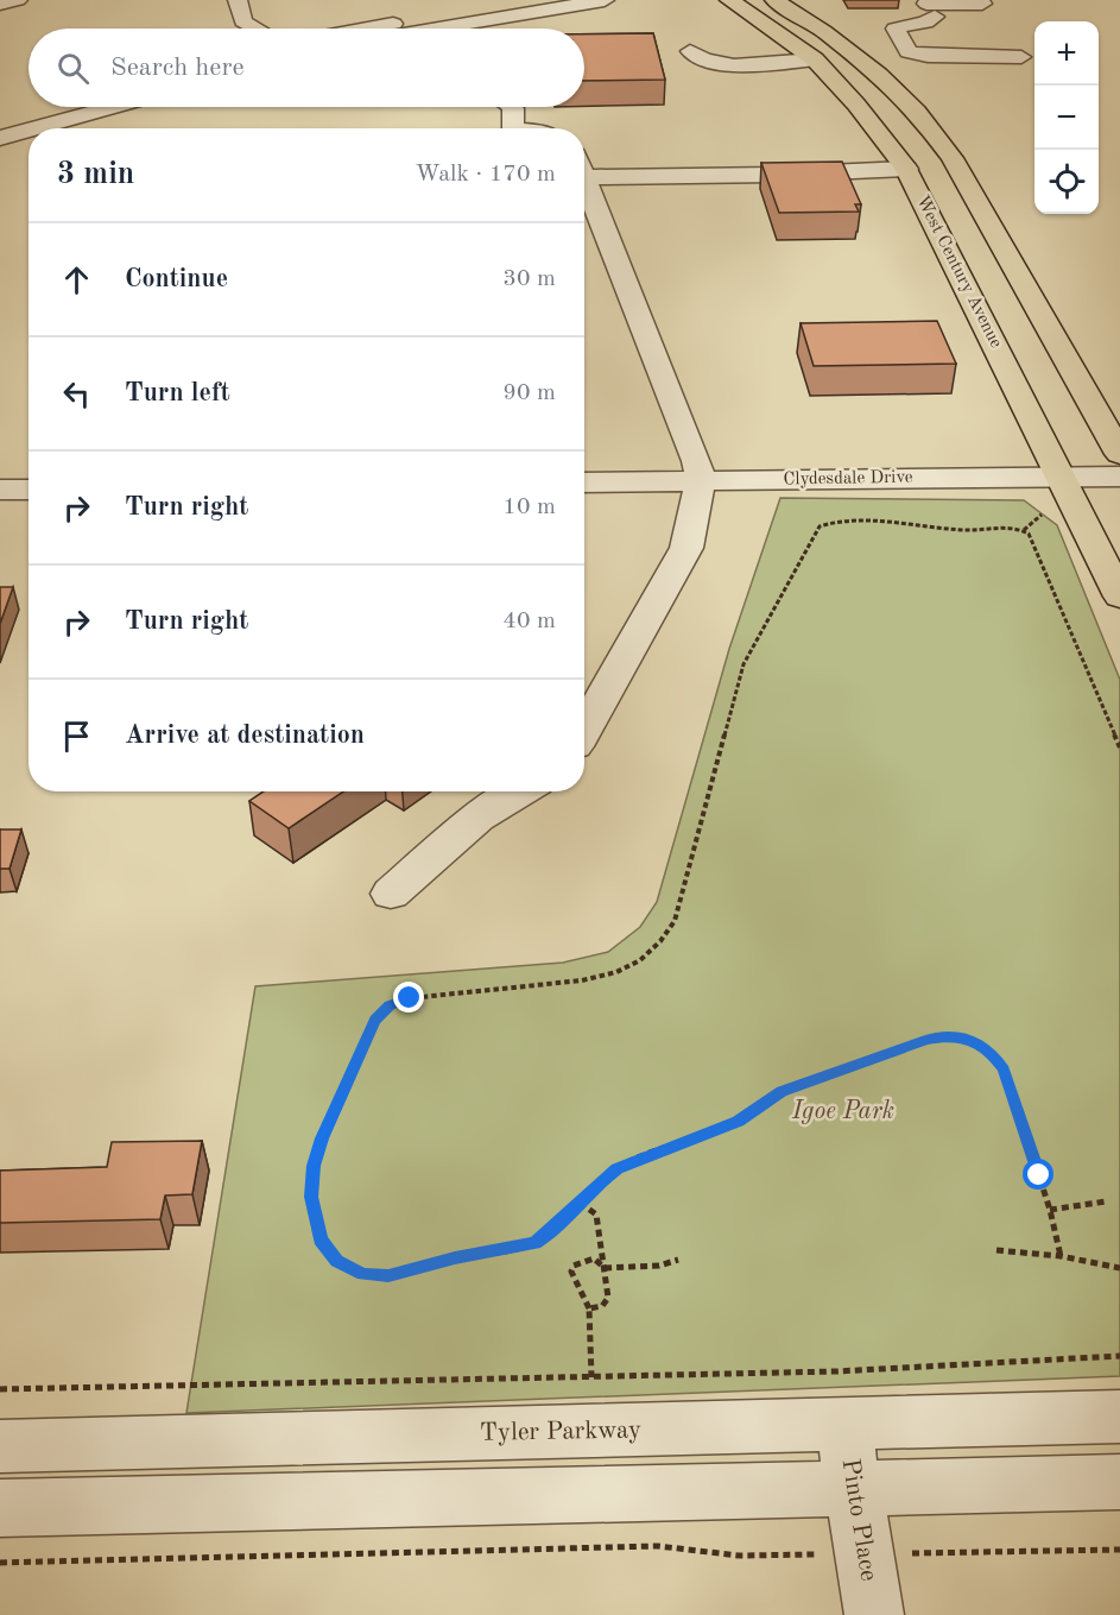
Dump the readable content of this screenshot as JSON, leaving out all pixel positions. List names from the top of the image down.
{
  "streets": {
    "main road": ["West Century Avenue"],
    "street": ["Clydesdale Drive", "Tyler Parkway", "Pinto Place"]
  },
  "crossings": [
    ["West Century Avenue", "Clydesdale Drive"],
    ["Tyler Parkway", "Pinto Place"]
  ],
  "parks": ["Igoe Park"],
  "page": {
    "map_buttons": ["+", "−"],
    "search": "Search here",
    "heading": ["3 min", "Walk · 170 m"],
    "list": [
      ["Continue", "30 m"],
      ["Turn left", "90 m"],
      ["Turn right", "10 m"],
      ["Turn right", "40 m"],
      "Arrive at destination"
    ]
  }
}
